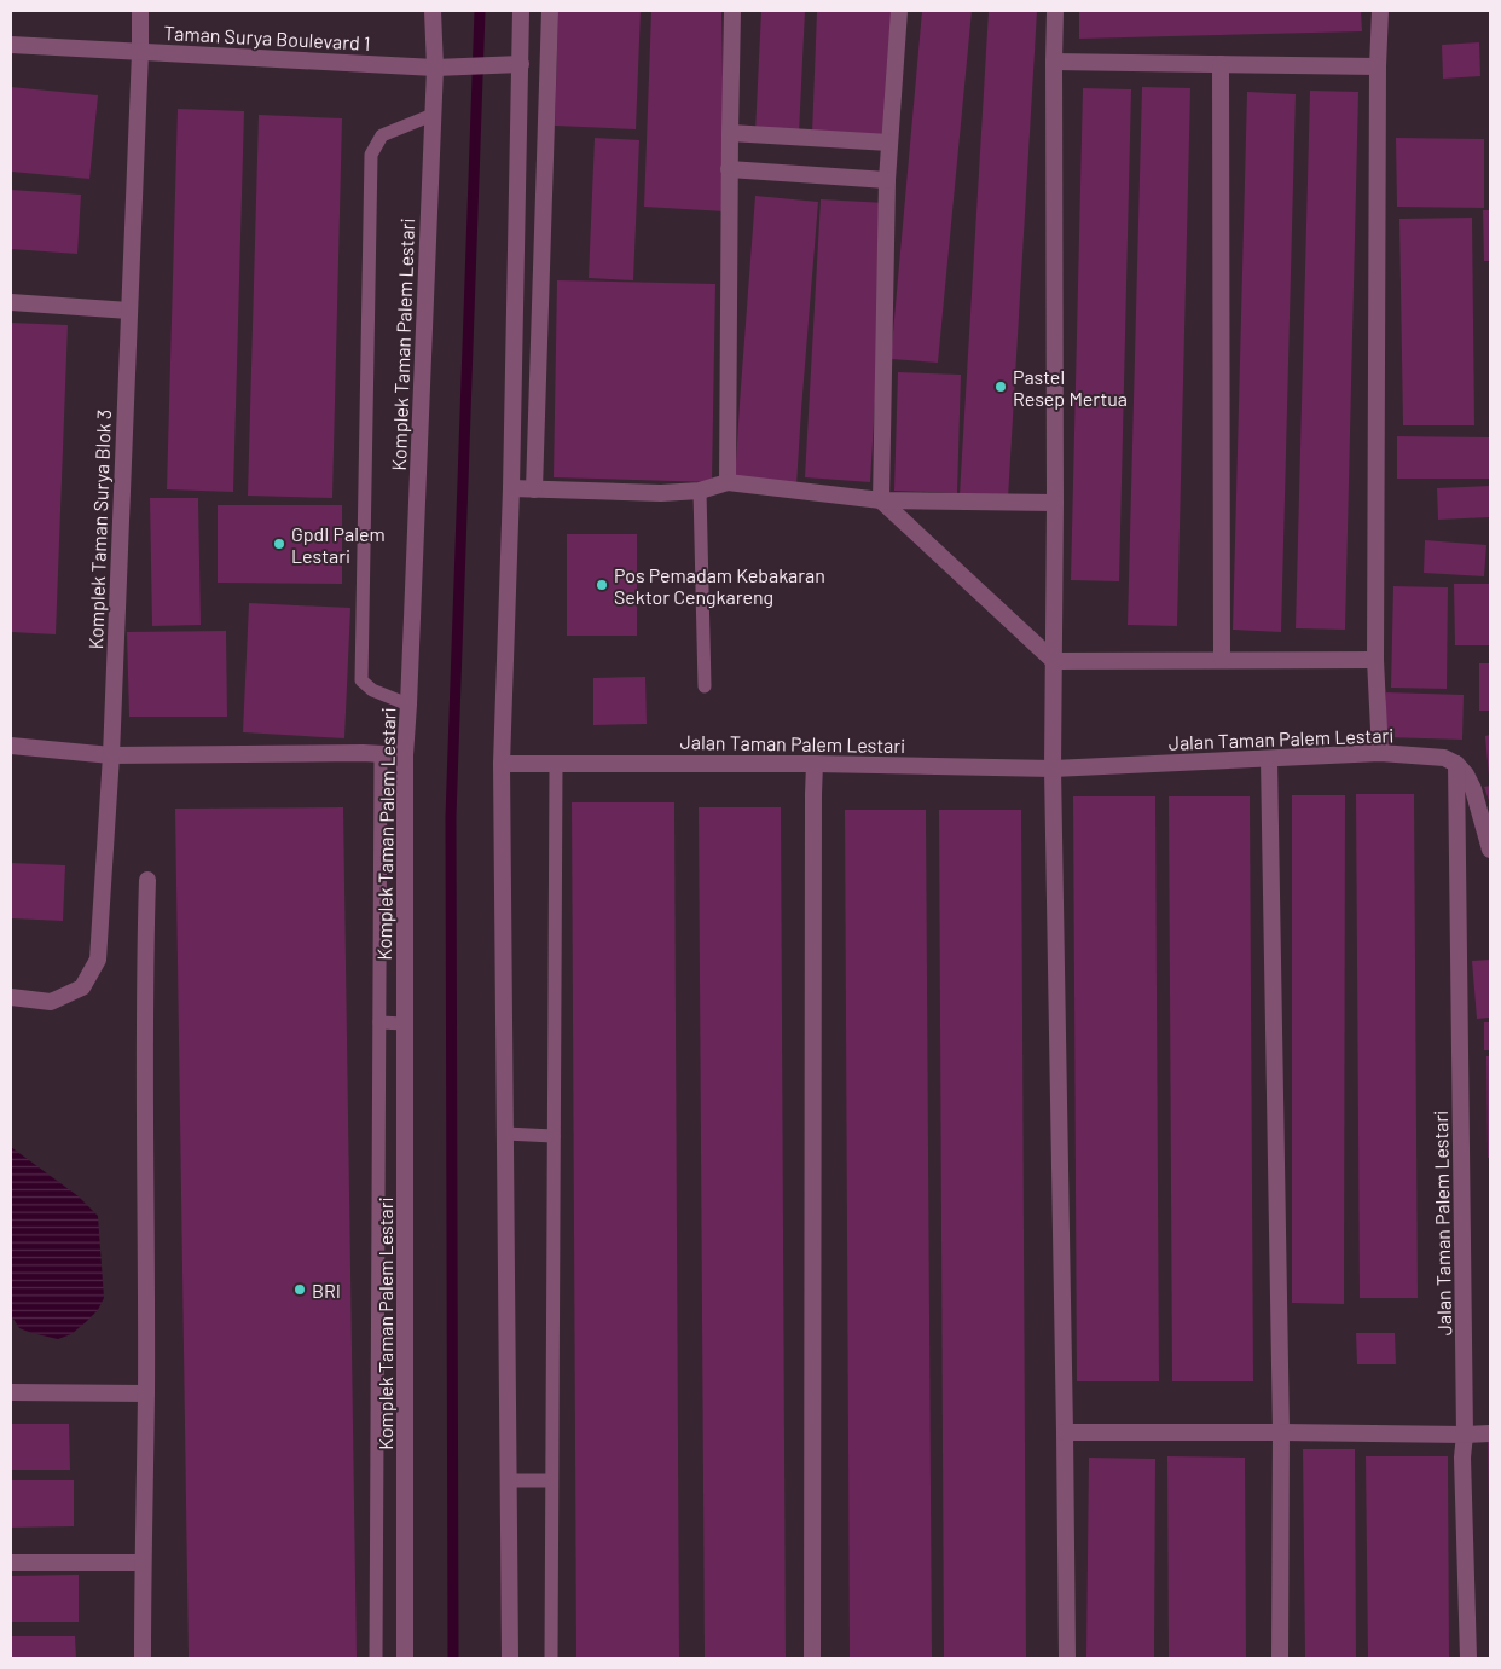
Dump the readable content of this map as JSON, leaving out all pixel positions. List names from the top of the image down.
{
  "streets": {
    "street": [
      "Taman Surya Boulevard 1",
      "Komplek Taman Palem Lestari",
      "Komplek Taman Surya Blok 3",
      "Jalan Taman Palem Lestari"
    ]
  },
  "crossings": [
    ["Taman Surya Boulevard 1", "Komplek Taman Palem Lestari"],
    ["Taman Surya Boulevard 1", "Komplek Taman Surya Blok 3"]
  ],
  "places": [
    "Pastel Resep Mertua",
    "GpdI Palem Lestari",
    "Pos Pemadam Kebakaran Sektor Cengkareng",
    "BRI"
  ]
}
